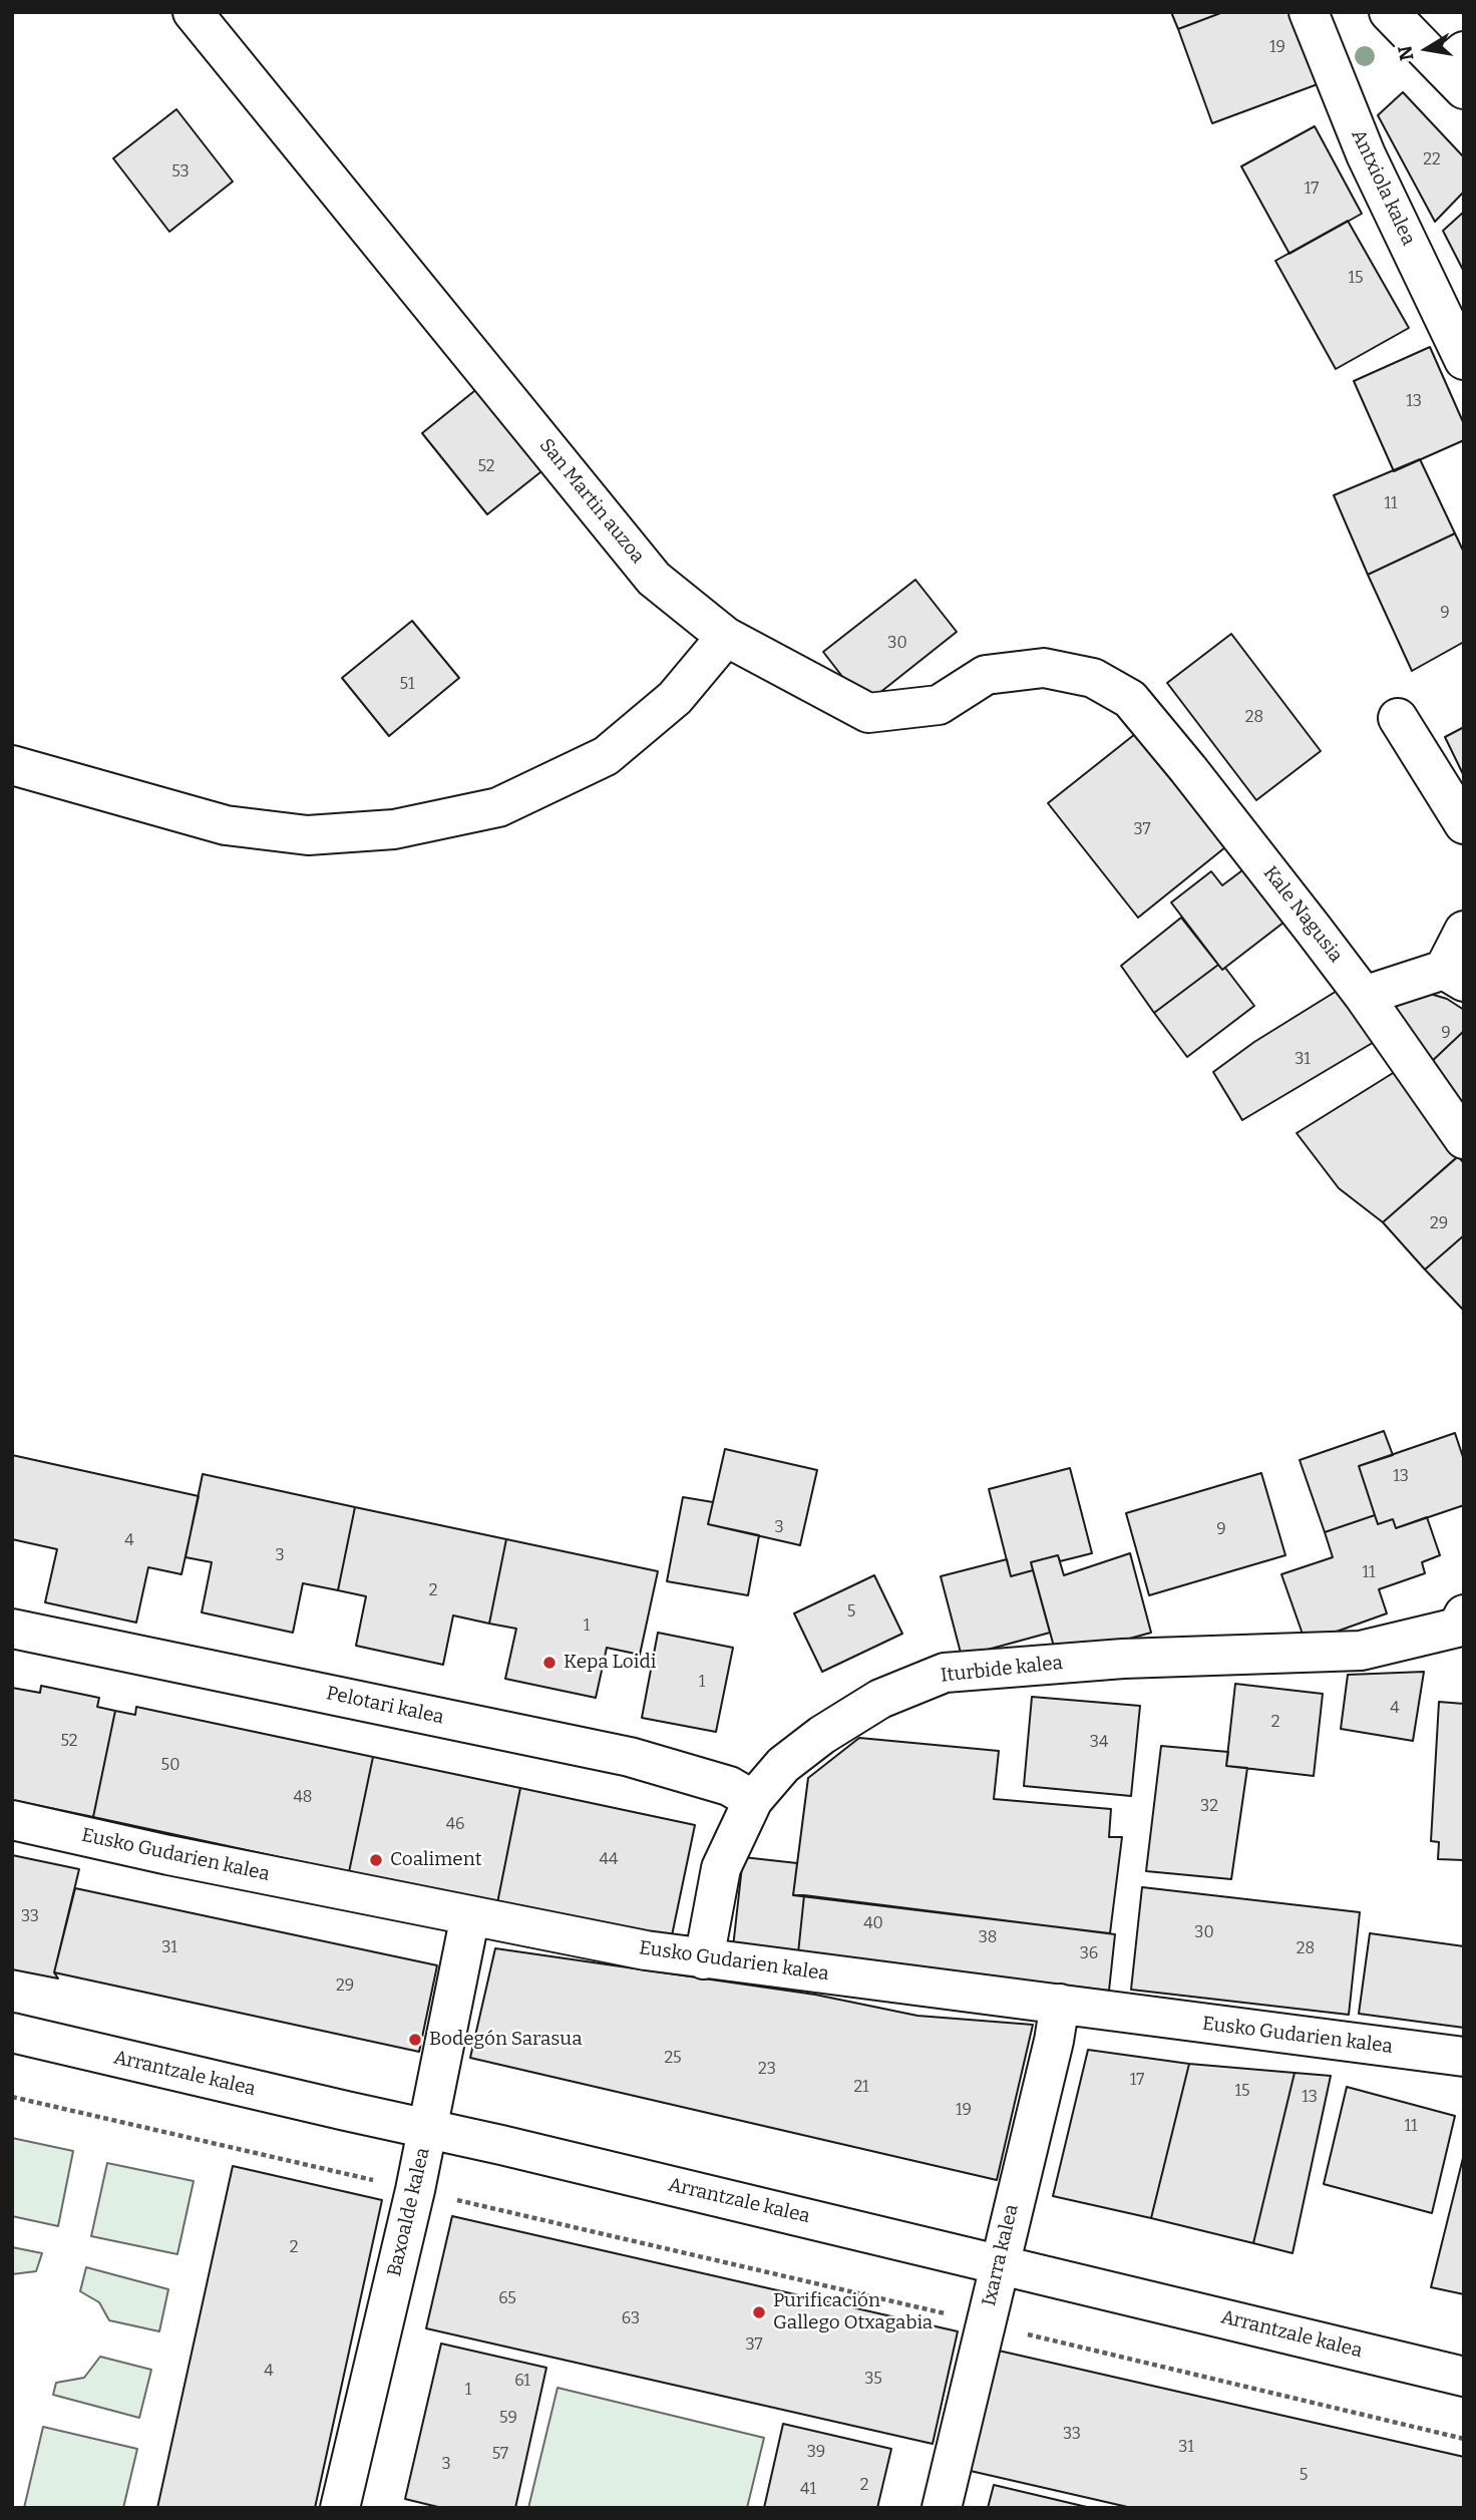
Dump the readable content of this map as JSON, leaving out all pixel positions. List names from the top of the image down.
{
  "streets": {
    "main road": [
      "Antxiola kalea",
      "San Martin auzoa",
      "Kale Nagusia",
      "Iturbide kalea",
      "Pelotari kalea",
      "Eusko Gudarien kalea",
      "Arrantzale kalea",
      "Baxoalde kalea",
      "Ixarra kalea"
    ]
  },
  "crossings": [
    ["San Martin auzoa", "Kale Nagusia"],
    ["Iturbide kalea", "Pelotari kalea"],
    ["Iturbide kalea", "Eusko Gudarien kalea"],
    ["Eusko Gudarien kalea", "Baxoalde kalea"],
    ["Eusko Gudarien kalea", "Ixarra kalea"],
    ["Arrantzale kalea", "Baxoalde kalea"],
    ["Arrantzale kalea", "Ixarra kalea"]
  ],
  "places": [
    "Kepa Loidi",
    "Coaliment",
    "Bodegón Sarasua",
    "Purificación Gallego Otxagabia"
  ],
  "house_numbers": [
    "19",
    "22",
    "53",
    "17",
    "15",
    "13",
    "52",
    "11",
    "9",
    "30",
    "51",
    "28",
    "37",
    "9",
    "31",
    "29",
    "13",
    "3",
    "9",
    "4",
    "3",
    "11",
    "2",
    "5",
    "1",
    "1",
    "4",
    "2",
    "52",
    "34",
    "50",
    "48",
    "32",
    "46",
    "44",
    "33",
    "40",
    "30",
    "38",
    "31",
    "28",
    "36",
    "29",
    "25",
    "23",
    "17",
    "21",
    "15",
    "13",
    "19",
    "11",
    "2",
    "65",
    "63",
    "37",
    "4",
    "35",
    "61",
    "1",
    "59",
    "33",
    "31",
    "39",
    "57",
    "3",
    "5",
    "2",
    "41"
  ],
  "north": "left"
}
